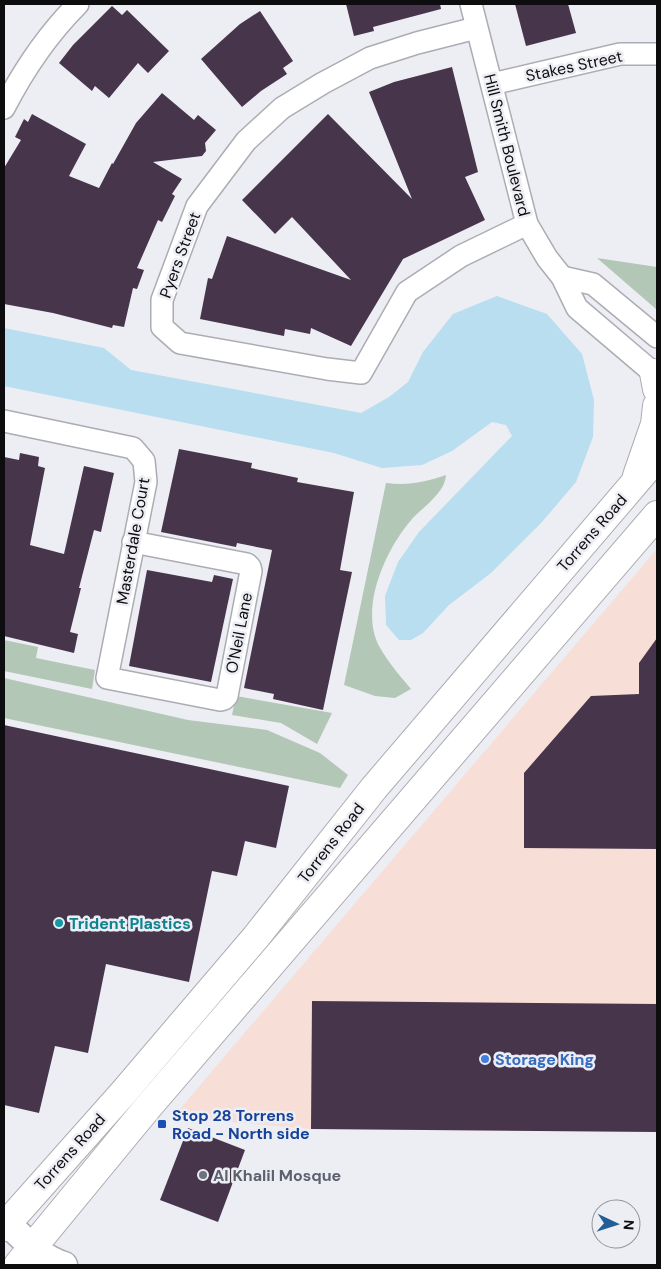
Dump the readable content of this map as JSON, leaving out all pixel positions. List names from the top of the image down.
{
  "streets": {
    "main road": ["Torrens Road"],
    "street": [
      "Stakes Street",
      "Hill Smith Boulevard",
      "Pyers Street",
      "Masterdale Court",
      "O'Neil Lane"
    ]
  },
  "crossings": [
    ["Stakes Street", "Hill Smith Boulevard"],
    ["Hill Smith Boulevard", "Pyers Street"],
    ["Masterdale Court", "O'Neil Lane"]
  ],
  "places": {
    "other": ["Trident Plastics", "Storage King", "Al Khalil Mosque"],
    "transit": ["Stop 28 Torrens Road - North side"]
  },
  "north": "right"
}
